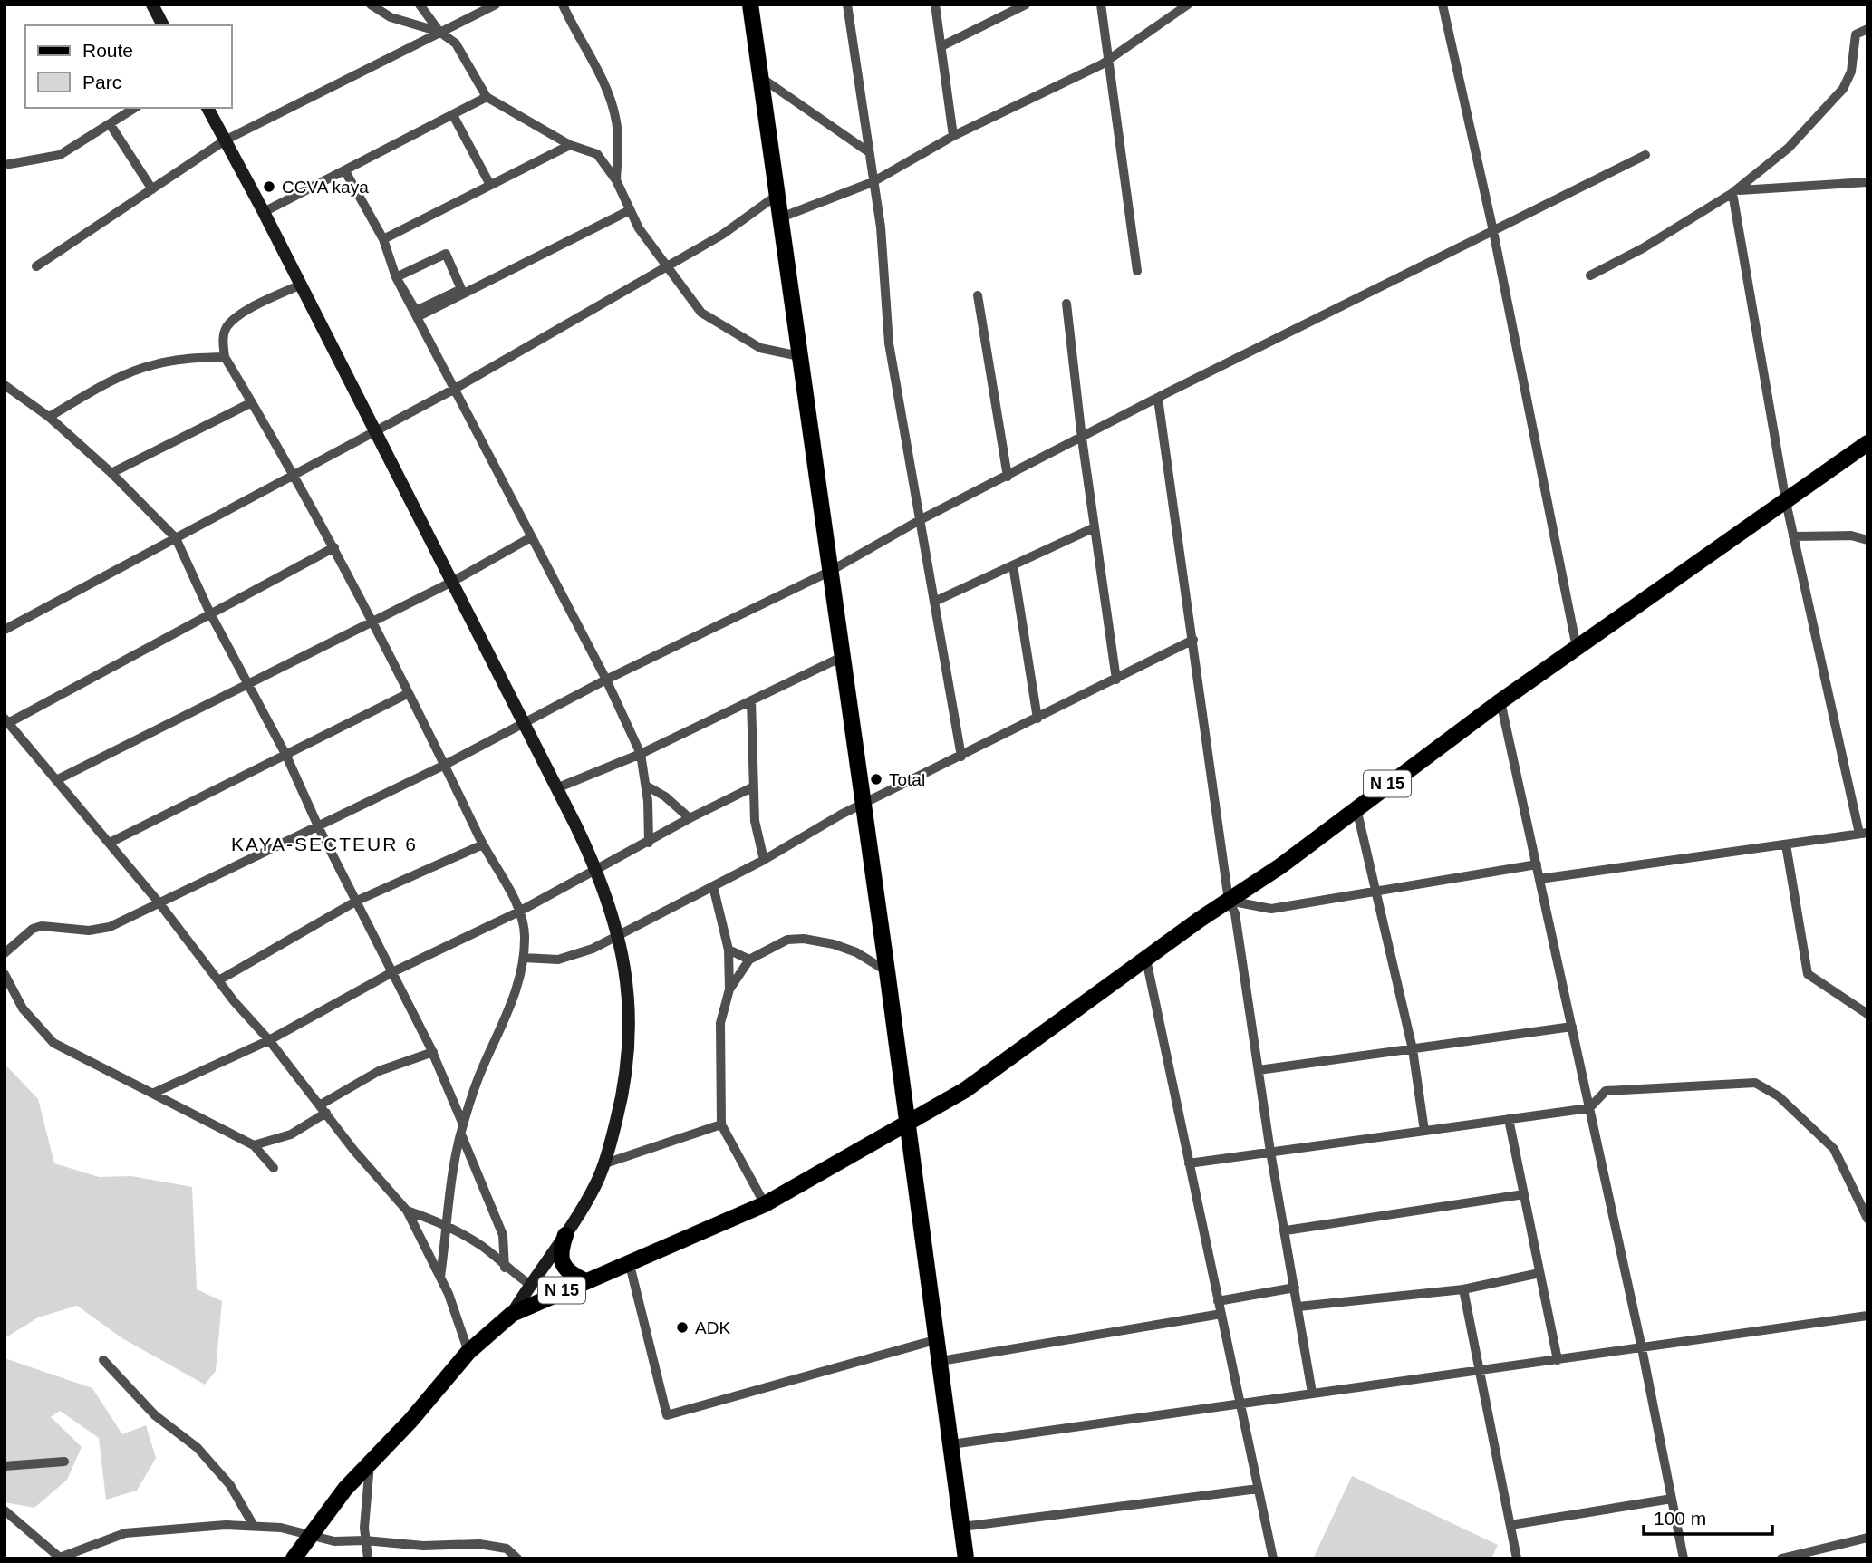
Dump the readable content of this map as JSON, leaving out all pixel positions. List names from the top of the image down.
{
  "streets": {
    "main road": ["N 15"]
  },
  "districts": ["KAYA-SECTEUR 6"],
  "places": ["CCVA kaya", "Total", "ADK"],
  "legend": ["Route", "Parc"],
  "scale_bar": "100 m"
}
